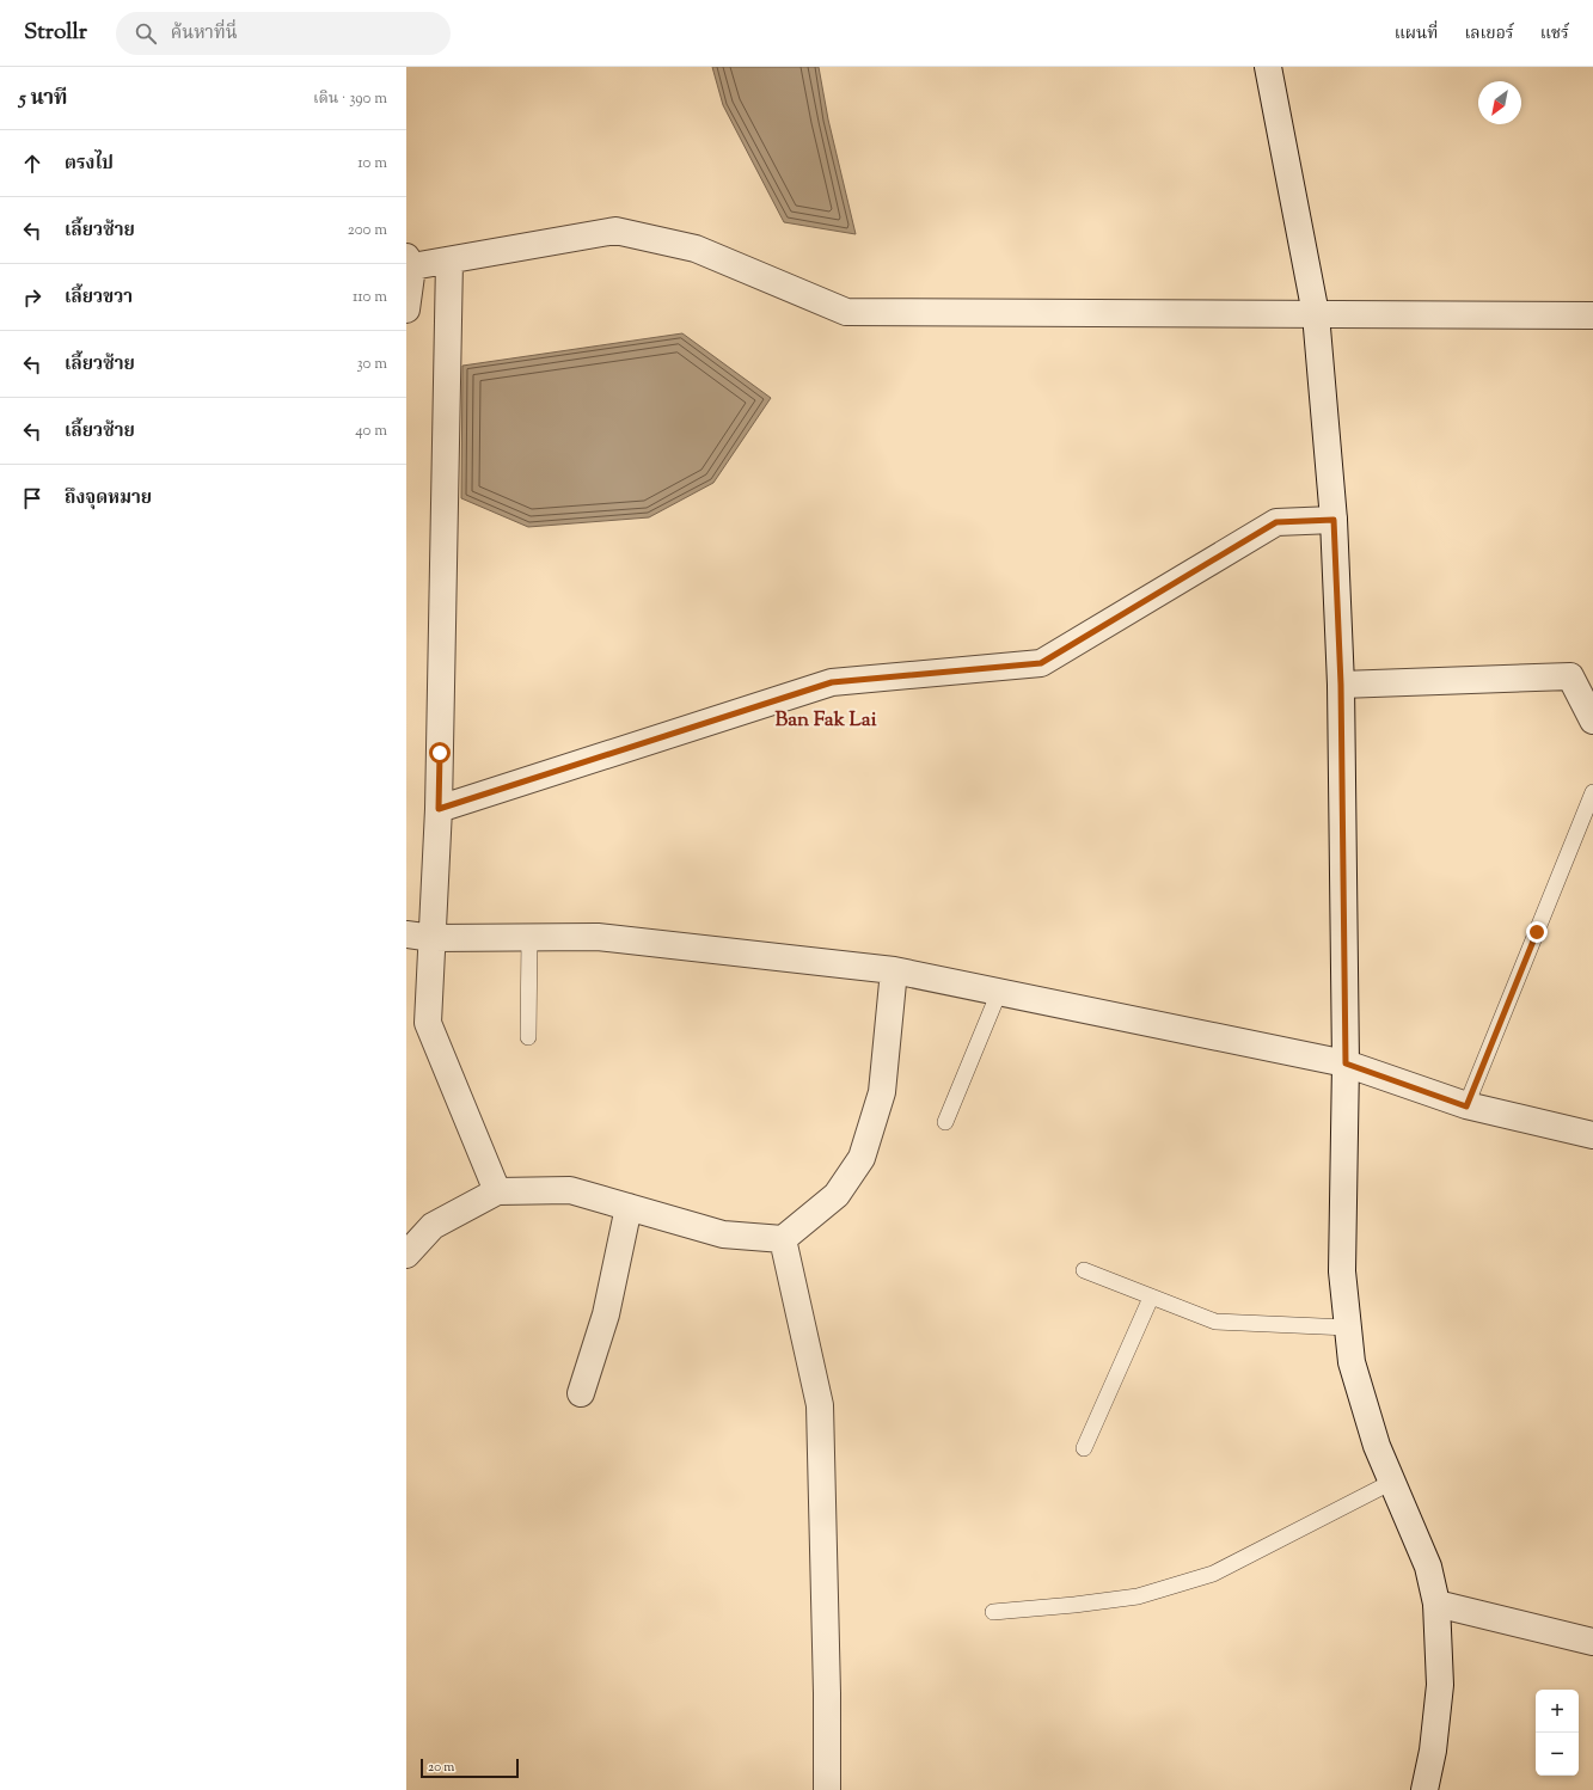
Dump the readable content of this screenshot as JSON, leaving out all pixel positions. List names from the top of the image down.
{
  "districts": ["Ban Fak Lai"],
  "scale_bar": "20 m",
  "north": "bottom left",
  "page": {
    "header": "Strollr",
    "search": "ค้นหาที่นี่",
    "nav": ["แผนที่", "เลเยอร์", "แชร์"],
    "heading": ["5 นาที", "เดิน · 390 m"],
    "list": [
      ["ตรงไป", "10 m"],
      ["เลี้ยวซ้าย", "200 m"],
      ["เลี้ยวขวา", "110 m"],
      ["เลี้ยวซ้าย", "30 m"],
      ["เลี้ยวซ้าย", "40 m"],
      "ถึงจุดหมาย"
    ],
    "map_buttons": ["+", "−"],
    "scale": "20 m"
  }
}
